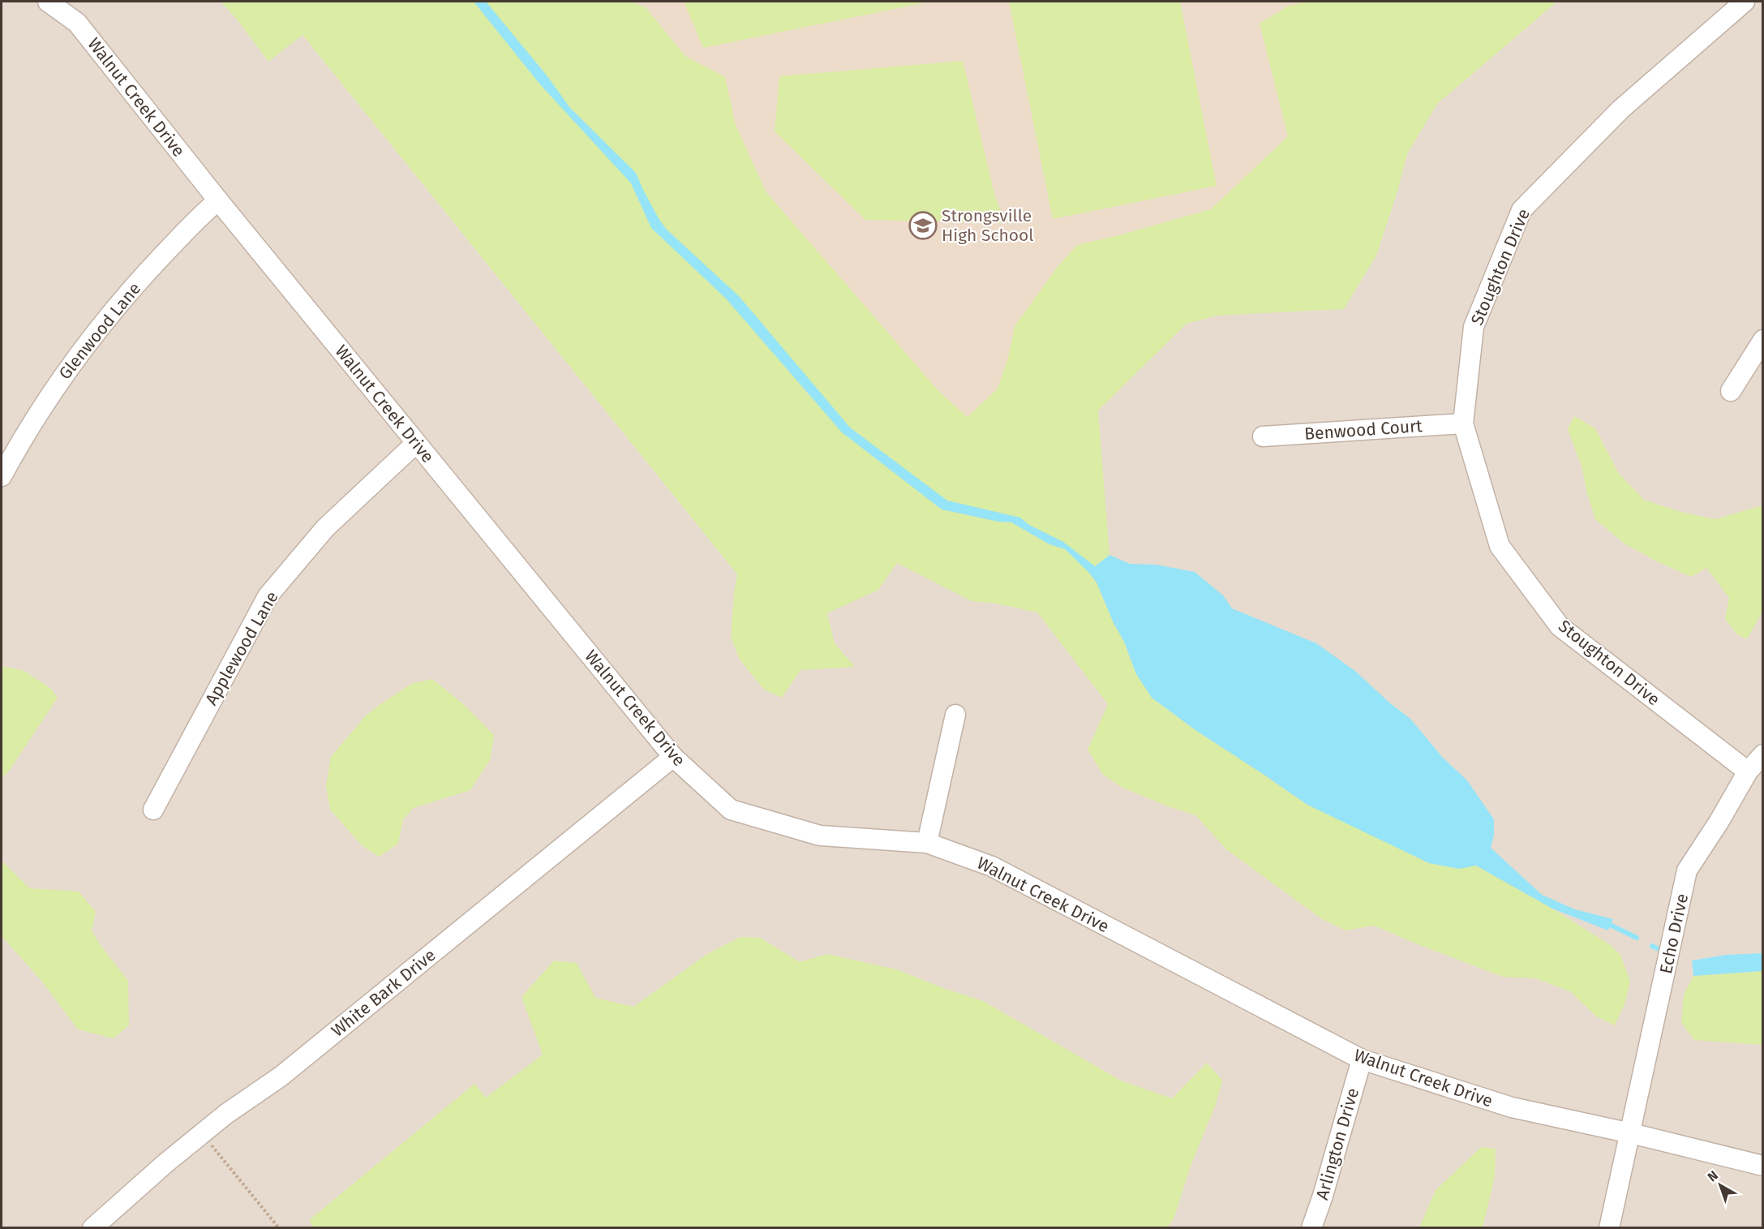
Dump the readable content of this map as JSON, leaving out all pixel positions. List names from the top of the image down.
{
  "streets": {
    "street": [
      "Walnut Creek Drive",
      "Stoughton Drive",
      "Glenwood Lane",
      "Benwood Court",
      "Applewood Lane",
      "Echo Drive",
      "White Bark Drive",
      "Arlington Drive"
    ]
  },
  "crossings": [
    ["Walnut Creek Drive", "Glenwood Lane"],
    ["Walnut Creek Drive", "Applewood Lane"],
    ["Walnut Creek Drive", "Echo Drive"],
    ["Walnut Creek Drive", "White Bark Drive"],
    ["Walnut Creek Drive", "Arlington Drive"],
    ["Stoughton Drive", "Benwood Court"],
    ["Stoughton Drive", "Echo Drive"]
  ],
  "places": {
    "school or university": ["Strongsville High School"]
  },
  "north": "top left"
}
